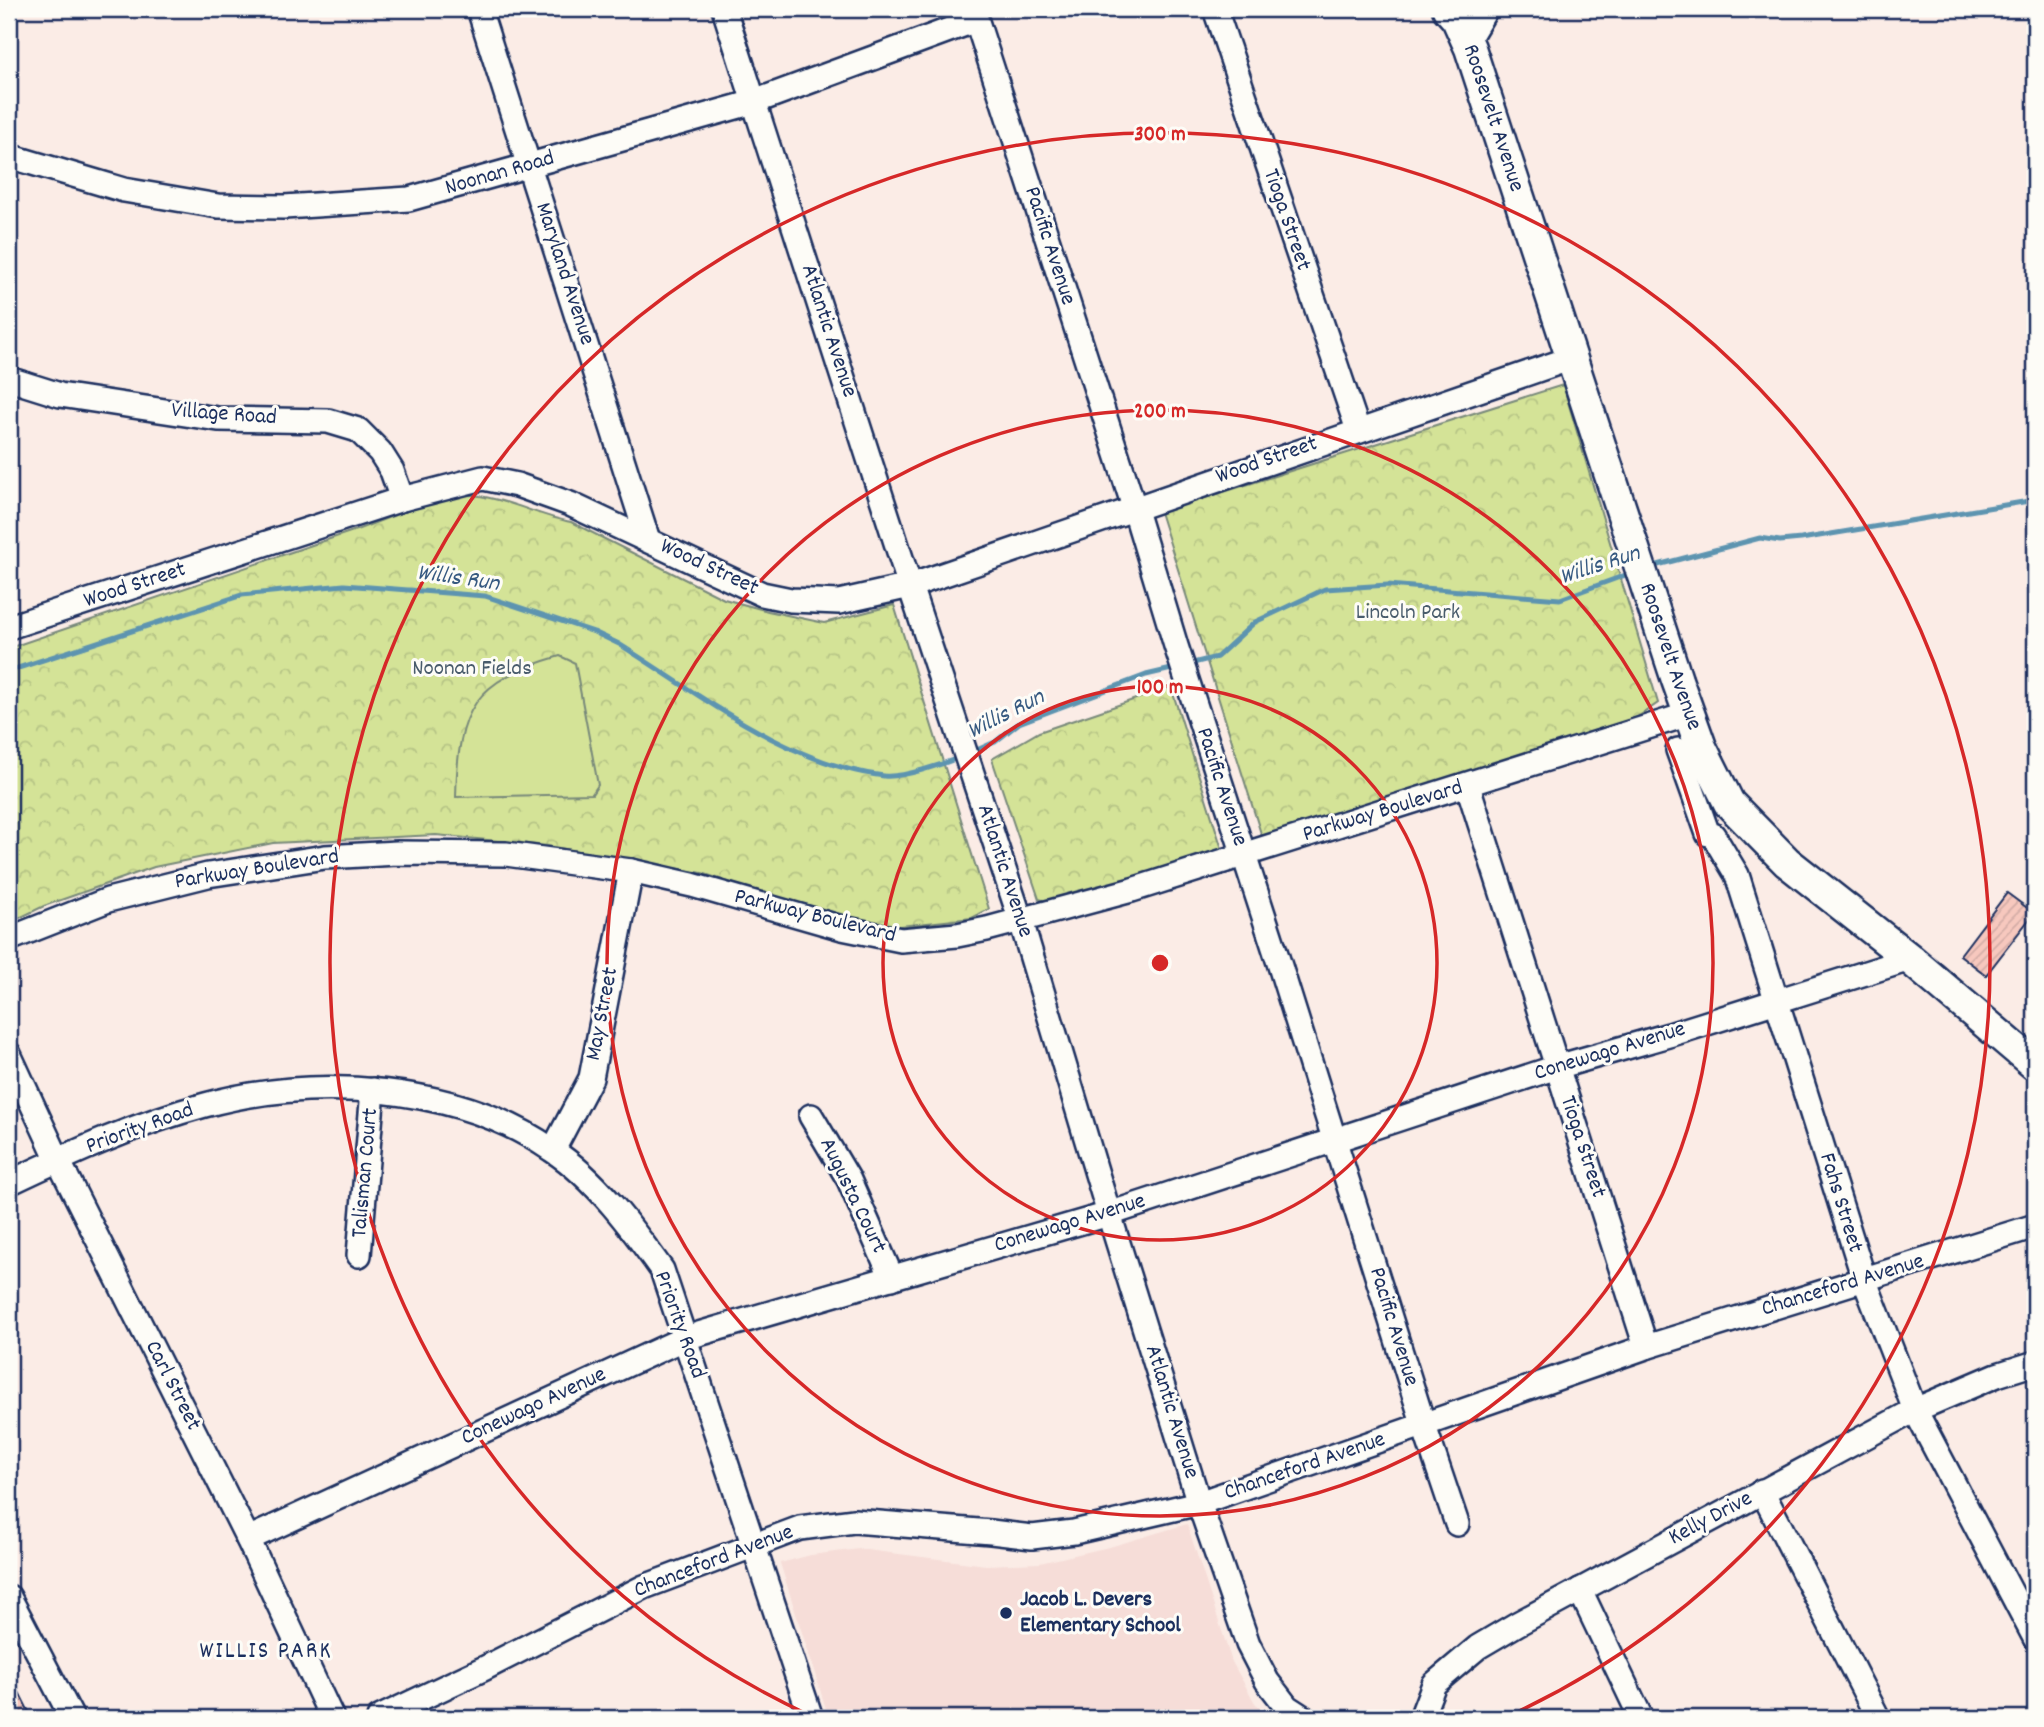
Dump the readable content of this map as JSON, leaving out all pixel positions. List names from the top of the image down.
{
  "streets": {
    "main road": ["Roosevelt Avenue"],
    "street": [
      "Noonan Road",
      "Tioga Street",
      "Pacific Avenue",
      "Maryland Avenue",
      "Atlantic Avenue",
      "Village Road",
      "Wood Street",
      "Parkway Boulevard",
      "May Street",
      "Conewago Avenue",
      "Priority Road",
      "Talisman Court",
      "Augusta Court",
      "Fahs Street",
      "Chanceford Avenue",
      "Carl Street",
      "Kelly Drive"
    ]
  },
  "crossings": [
    ["Roosevelt Avenue", "Wood Street"],
    ["Roosevelt Avenue", "Parkway Boulevard"],
    ["Roosevelt Avenue", "Conewago Avenue"],
    ["Noonan Road", "Pacific Avenue"],
    ["Noonan Road", "Maryland Avenue"],
    ["Noonan Road", "Atlantic Avenue"],
    ["Tioga Street", "Wood Street"],
    ["Tioga Street", "Parkway Boulevard"],
    ["Tioga Street", "Conewago Avenue"],
    ["Tioga Street", "Chanceford Avenue"],
    ["Pacific Avenue", "Wood Street"],
    ["Pacific Avenue", "Parkway Boulevard"],
    ["Pacific Avenue", "Conewago Avenue"],
    ["Pacific Avenue", "Chanceford Avenue"],
    ["Maryland Avenue", "Wood Street"],
    ["Atlantic Avenue", "Wood Street"],
    ["Atlantic Avenue", "Parkway Boulevard"],
    ["Atlantic Avenue", "Conewago Avenue"],
    ["Atlantic Avenue", "Chanceford Avenue"],
    ["Village Road", "Wood Street"],
    ["Parkway Boulevard", "May Street"],
    ["May Street", "Priority Road"],
    ["Conewago Avenue", "Priority Road"],
    ["Conewago Avenue", "Augusta Court"],
    ["Conewago Avenue", "Fahs Street"],
    ["Conewago Avenue", "Carl Street"],
    ["Priority Road", "Talisman Court"],
    ["Priority Road", "Chanceford Avenue"],
    ["Priority Road", "Carl Street"],
    ["Fahs Street", "Chanceford Avenue"],
    ["Fahs Street", "Kelly Drive"]
  ],
  "districts": ["WILLIS PARK"],
  "water": ["Willis Run"],
  "parks": ["Lincoln Park", "Noonan Fields"],
  "places": ["Jacob L. Devers Elementary School"],
  "rings": ["300 m", "200 m", "100 m"]
}
